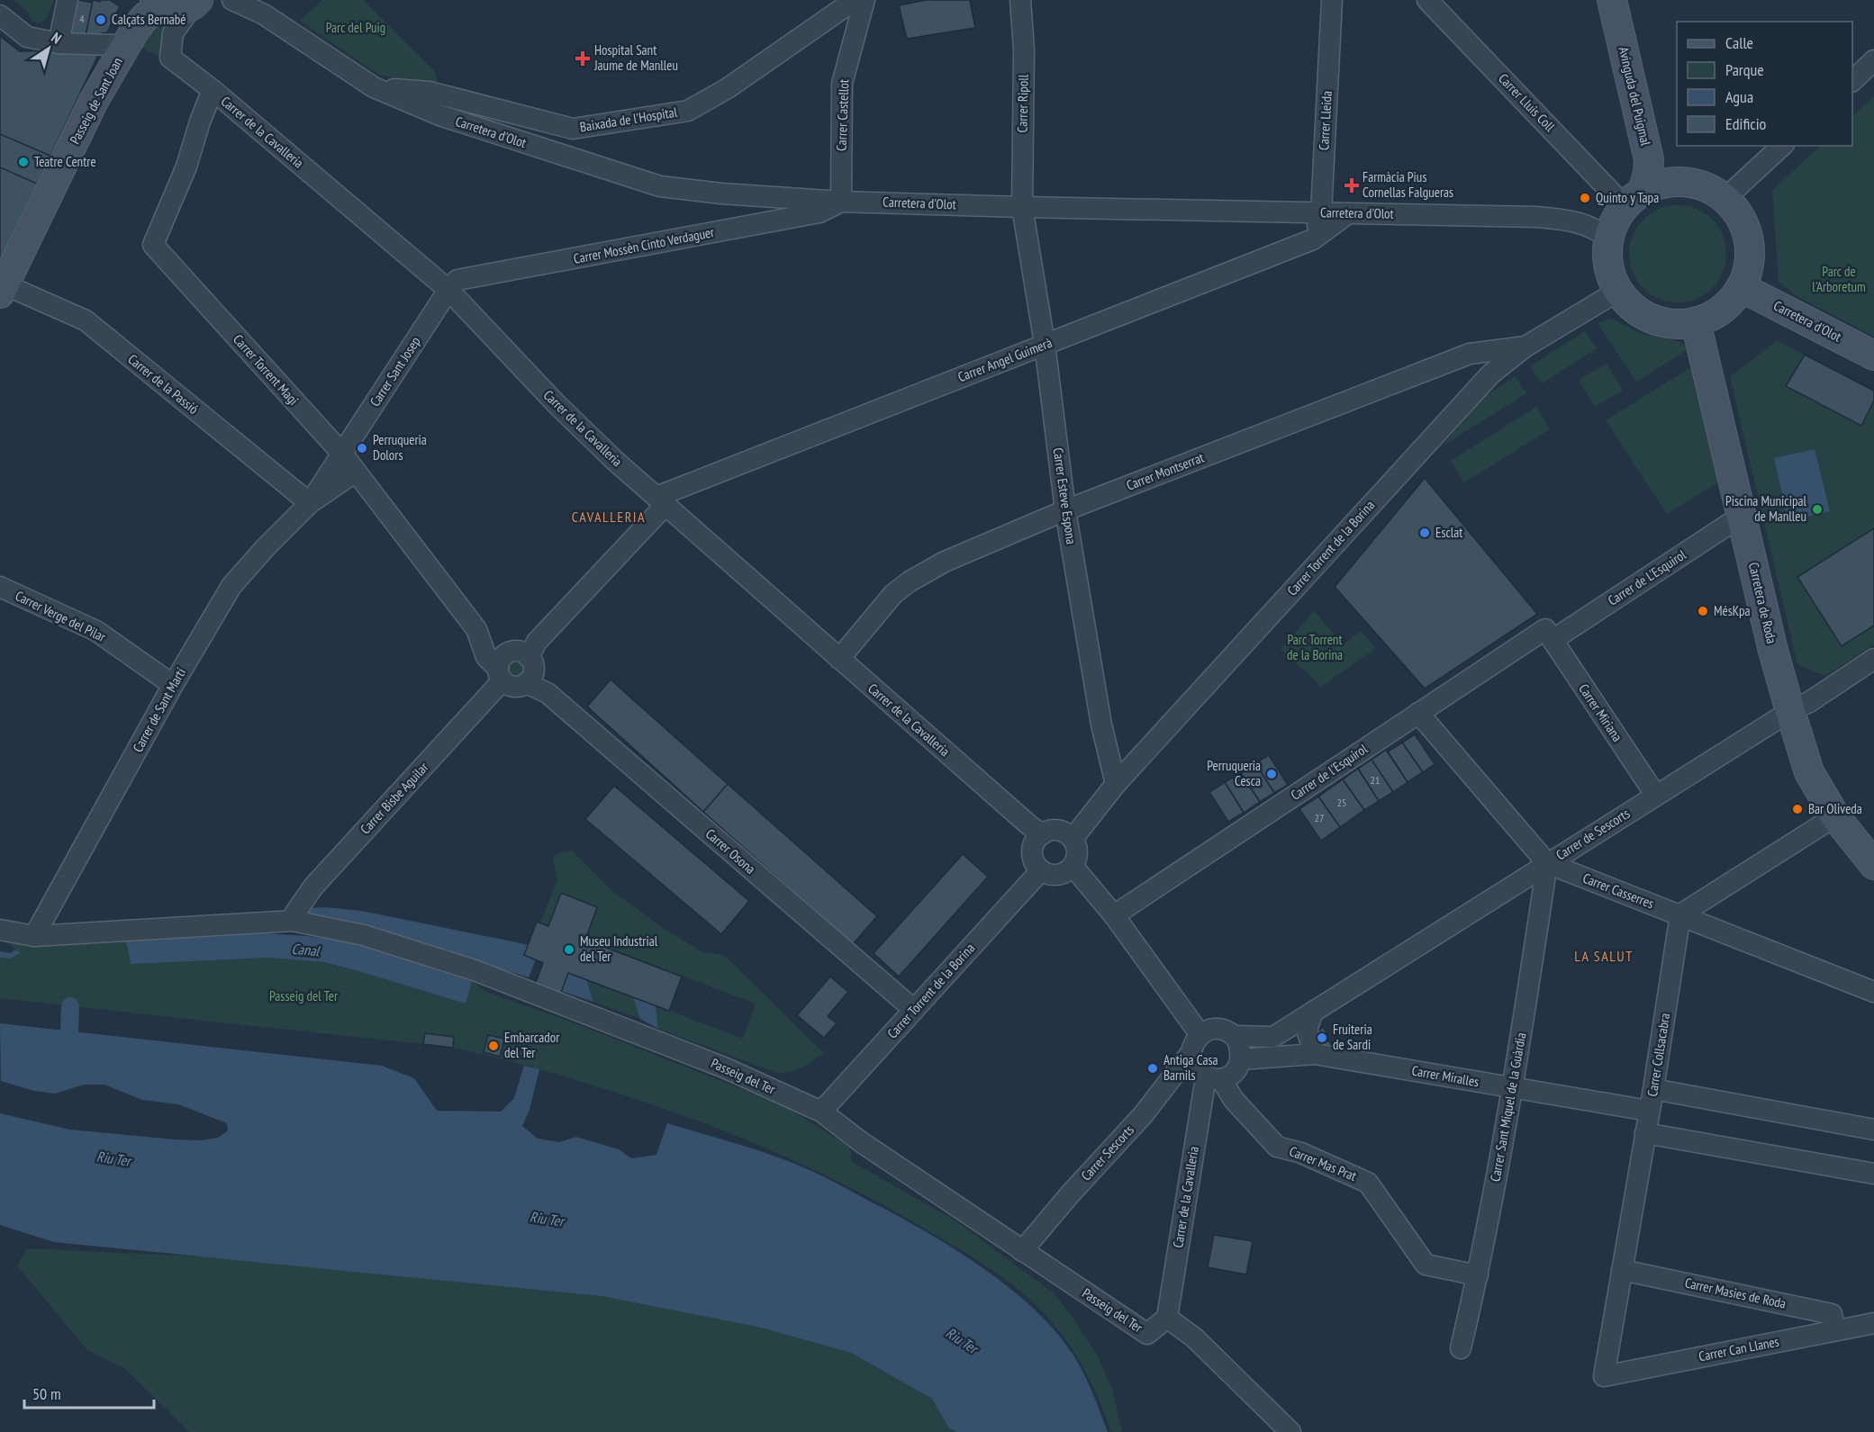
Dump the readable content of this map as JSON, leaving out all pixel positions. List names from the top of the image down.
{
  "streets": {
    "street": [
      "Avinguda del Puigmal",
      "Passeig de Sant Joan",
      "Carrer Lluis Coll",
      "Carrer Ripoll",
      "Carrer Castellot",
      "Baixada de l'Hospital",
      "Carrer Lleida",
      "Carrer de la Cavalleria",
      "Carretera d'Olot",
      "Carrer Mossèn Cinto Verdaguer",
      "Carrer Angel Guimerà",
      "Carrer Torrent Magi",
      "Carrer Sant Josep",
      "Carrer de la Passió",
      "Carrer Montserrat",
      "Carrer Esteve Espona",
      "Carrer Torrent de la Borina",
      "Carrer de L'Esquirol",
      "Carretera de Roda",
      "Carrer Verge del Pilar",
      "Carrer de Sant Martí",
      "Carrer Miriana",
      "Carrer de l'Esquirol",
      "Carrer Bisbe Aguilar",
      "Carrer de Sescorts",
      "Carrer Osona",
      "Carrer Casserres",
      "Carrer Collsacabra",
      "Passeig del Ter",
      "Carrer Miralles",
      "Carrer Sant Miquel de la Guàrdia",
      "Carrer Sescorts",
      "Carrer Mas Prat",
      "Carrer Masies de Roda",
      "Carrer Can Llanes"
    ]
  },
  "crossings": [
    ["Avinguda del Puigmal", "Carrer Lluis Coll"],
    ["Avinguda del Puigmal", "Carretera d'Olot"],
    ["Avinguda del Puigmal", "Carrer Torrent de la Borina"],
    ["Avinguda del Puigmal", "Carretera de Roda"],
    ["Passeig de Sant Joan", "Carrer de la Passió"],
    ["Carrer Lluis Coll", "Carretera d'Olot"],
    ["Carrer Lluis Coll", "Carrer Torrent de la Borina"],
    ["Carrer Lluis Coll", "Carretera de Roda"],
    ["Carrer Ripoll", "Carretera d'Olot"],
    ["Carrer Ripoll", "Carrer Esteve Espona"],
    ["Carrer Castellot", "Carretera d'Olot"],
    ["Carrer Castellot", "Carrer Mossèn Cinto Verdaguer"],
    ["Baixada de l'Hospital", "Carretera d'Olot"],
    ["Carrer Lleida", "Carretera d'Olot"],
    ["Carrer Lleida", "Carrer Angel Guimerà"],
    ["Carrer de la Cavalleria", "Carrer Mossèn Cinto Verdaguer"],
    ["Carrer de la Cavalleria", "Carrer Angel Guimerà"],
    ["Carrer de la Cavalleria", "Carrer Torrent Magi"],
    ["Carrer de la Cavalleria", "Carrer Sant Josep"],
    ["Carrer de la Cavalleria", "Carrer Montserrat"],
    ["Carrer de la Cavalleria", "Carrer Torrent de la Borina"],
    ["Carrer de la Cavalleria", "Carrer de Sescorts"],
    ["Carrer de la Cavalleria", "Passeig del Ter"],
    ["Carrer de la Cavalleria", "Carrer Miralles"],
    ["Carrer de la Cavalleria", "Carrer Sescorts"],
    ["Carrer de la Cavalleria", "Carrer Mas Prat"],
    ["Carretera d'Olot", "Carrer Mossèn Cinto Verdaguer"],
    ["Carretera d'Olot", "Carrer Angel Guimerà"],
    ["Carretera d'Olot", "Carrer Esteve Espona"],
    ["Carretera d'Olot", "Carrer Torrent de la Borina"],
    ["Carretera d'Olot", "Carretera de Roda"],
    ["Carrer Mossèn Cinto Verdaguer", "Carrer Sant Josep"],
    ["Carrer Angel Guimerà", "Carrer Esteve Espona"],
    ["Carrer Torrent Magi", "Carrer Sant Josep"],
    ["Carrer Torrent Magi", "Carrer de Sant Martí"],
    ["Carrer Torrent Magi", "Carrer Bisbe Aguilar"],
    ["Carrer Torrent Magi", "Carrer Osona"],
    ["Carrer Sant Josep", "Carrer de Sant Martí"],
    ["Carrer de la Passió", "Carrer de Sant Martí"],
    ["Carrer Montserrat", "Carrer Esteve Espona"],
    ["Carrer Montserrat", "Carrer Torrent de la Borina"],
    ["Carrer Esteve Espona", "Carrer Torrent de la Borina"],
    ["Carrer Torrent de la Borina", "Carretera de Roda"],
    ["Carrer Torrent de la Borina", "Carrer Osona"],
    ["Carrer Torrent de la Borina", "Passeig del Ter"],
    ["Carrer de L'Esquirol", "Carretera de Roda"],
    ["Carrer de L'Esquirol", "Carrer Miriana"],
    ["Carrer de L'Esquirol", "Carrer de l'Esquirol"],
    ["Carretera de Roda", "Carrer de Sescorts"],
    ["Carrer Verge del Pilar", "Carrer de Sant Martí"],
    ["Carrer de Sant Martí", "Passeig del Ter"],
    ["Carrer Miriana", "Carrer de l'Esquirol"],
    ["Carrer Miriana", "Carrer de Sescorts"],
    ["Carrer de l'Esquirol", "Carrer Casserres"],
    ["Carrer Bisbe Aguilar", "Carrer Osona"],
    ["Carrer Bisbe Aguilar", "Passeig del Ter"],
    ["Carrer de Sescorts", "Carrer Casserres"],
    ["Carrer de Sescorts", "Carrer Miralles"],
    ["Carrer de Sescorts", "Carrer Sant Miquel de la Guàrdia"],
    ["Carrer de Sescorts", "Carrer Sescorts"],
    ["Carrer de Sescorts", "Carrer Mas Prat"],
    ["Carrer Casserres", "Carrer Collsacabra"],
    ["Carrer Casserres", "Carrer Sant Miquel de la Guàrdia"],
    ["Carrer Collsacabra", "Carrer Miralles"],
    ["Carrer Collsacabra", "Carrer Masies de Roda"],
    ["Carrer Collsacabra", "Carrer Can Llanes"],
    ["Passeig del Ter", "Carrer Sescorts"],
    ["Carrer Miralles", "Carrer Sant Miquel de la Guàrdia"],
    ["Carrer Miralles", "Carrer Sescorts"],
    ["Carrer Miralles", "Carrer Mas Prat"],
    ["Carrer Sant Miquel de la Guàrdia", "Carrer Mas Prat"],
    ["Carrer Sescorts", "Carrer Mas Prat"],
    ["Carrer Masies de Roda", "Carrer Can Llanes"]
  ],
  "districts": ["CAVALLERIA", "LA SALUT"],
  "water": ["Canal", "Riu Ter"],
  "parks": [
    "Parc del Puig",
    "Parc de l'Arboretum",
    "Parc Torrent de la Borina",
    "Passeig del Ter"
  ],
  "places": {
    "other": [
      "Calçats Bernabé",
      "Teatre Centre",
      "Quinto y Tapa",
      "Perruqueria Dolors",
      "Piscina Municipal de Manlleu",
      "Esclat",
      "MésKpa",
      "Perruqueria Cesca",
      "Bar Oliveda",
      "Museu Industrial del Ter",
      "Fruiteria de Sardi",
      "Embarcador del Ter",
      "Antiga Casa Barnils"
    ],
    "health": ["Hospital Sant Jaume de Manlleu", "Farmàcia Pius Cornellas Falgueras"]
  },
  "house_numbers": [
    "4",
    "21",
    "25",
    "27"
  ],
  "legend": [
    "Calle",
    "Parque",
    "Agua",
    "Edificio"
  ],
  "scale_bar": "50 m",
  "north": "top right"
}
